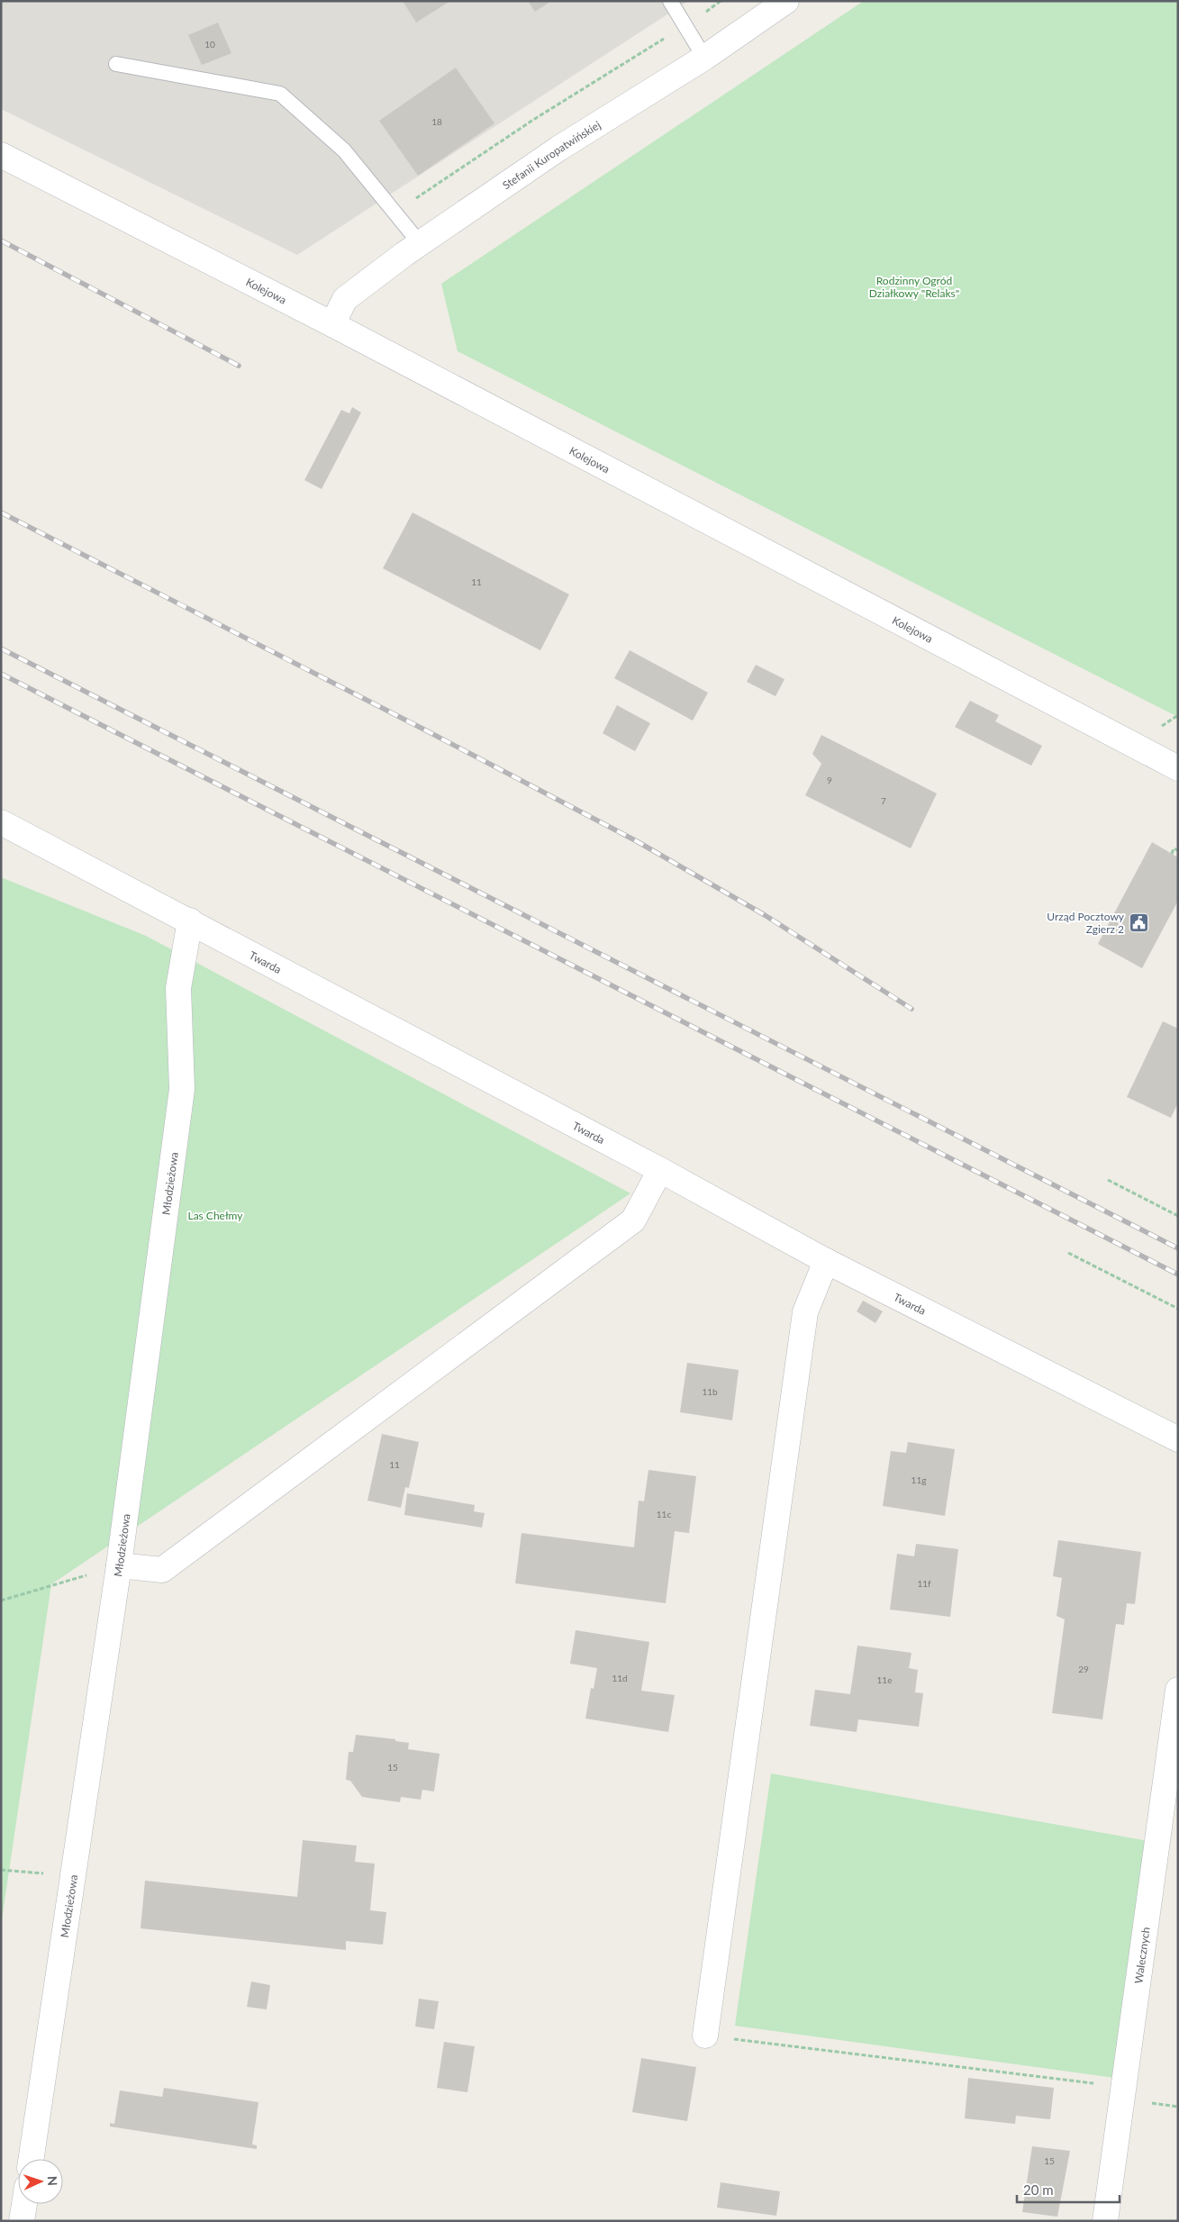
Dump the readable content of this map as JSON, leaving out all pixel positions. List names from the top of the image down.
{
  "streets": {
    "street": [
      "Stefanii Kuropatwińskiej",
      "Kolejowa",
      "Twarda",
      "Młodzieżowa",
      "Walecznych"
    ]
  },
  "crossings": [
    ["Stefanii Kuropatwińskiej", "Kolejowa"],
    ["Twarda", "Młodzieżowa"]
  ],
  "parks": ["Rodzinny Ogród Działkowy \"Relaks\"", "Las Chełmy"],
  "places": {
    "public building": ["Urząd Pocztowy Zgierz 2"]
  },
  "house_numbers": [
    "10",
    "18",
    "11",
    "9",
    "7",
    "11b",
    "11",
    "11g",
    "11c",
    "11f",
    "29",
    "11d",
    "11e",
    "15",
    "15"
  ],
  "scale_bar": "20 m",
  "north": "right"
}
